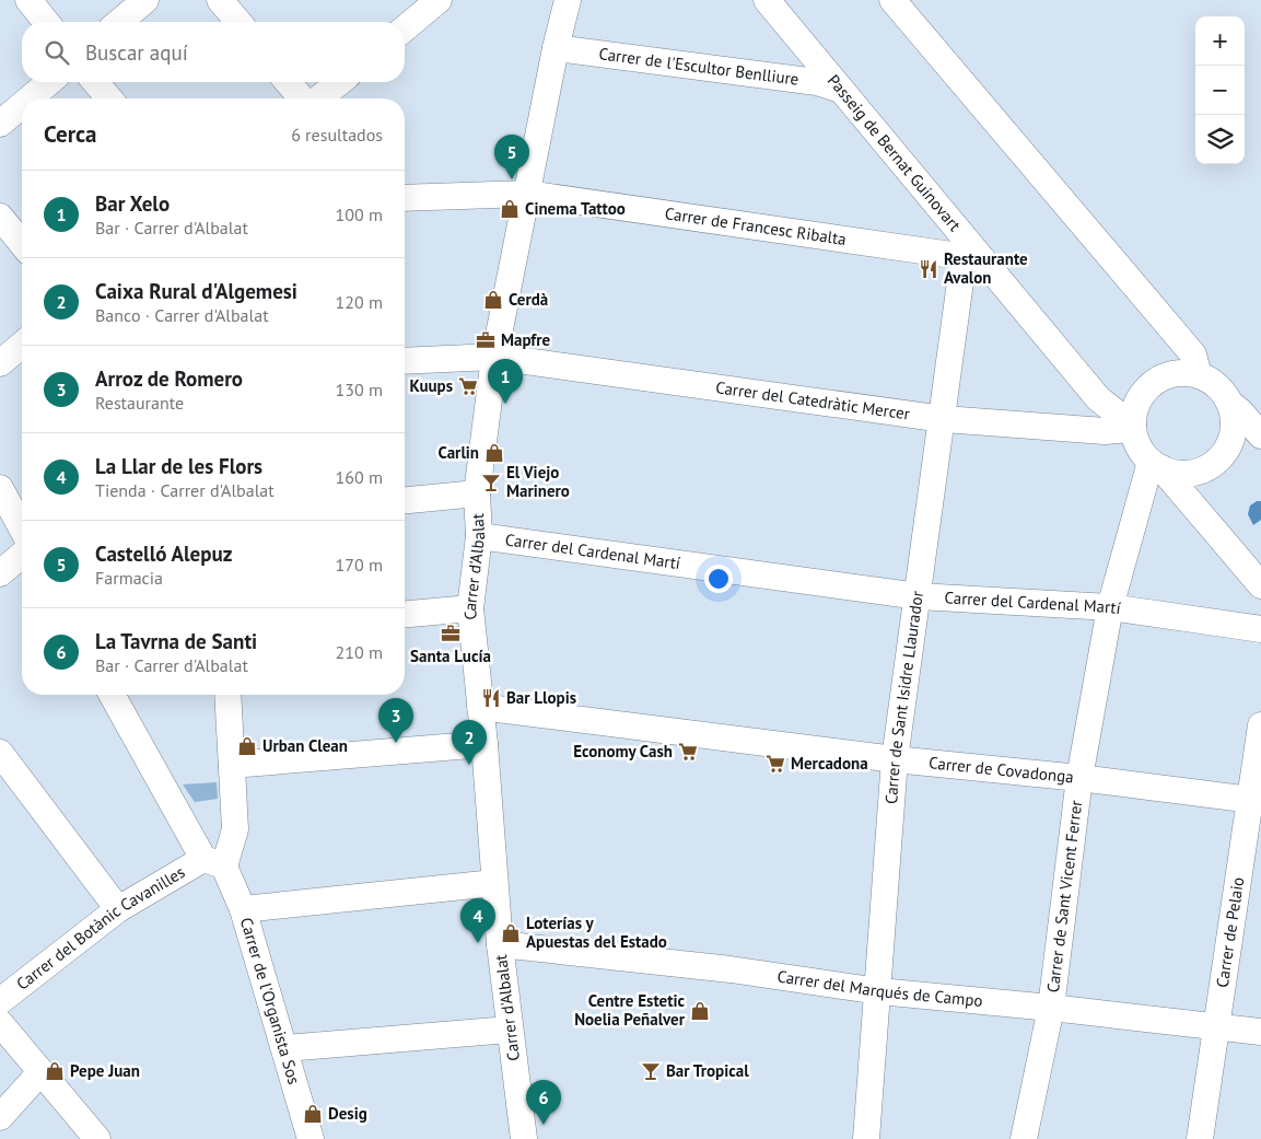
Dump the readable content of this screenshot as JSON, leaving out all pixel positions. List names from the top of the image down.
{
  "streets": {
    "street": [
      "Carrer de l'Escultor Benlliure",
      "Passeig de Bernat Guinovart",
      "Carrer de Francesc Ribalta",
      "Carrer del Catedràtic Mercer",
      "Carrer del Cardenal Martí",
      "Carrer d'Albalat",
      "Carrer de Sant Isidre Llaurador",
      "Carrer de Covadonga",
      "Carrer de Sant Vicent Ferrer",
      "Carrer del Botànic Cavanilles",
      "Carrer de Pelaio",
      "Carrer del Marqués de Campo",
      "Carrer de l'Organista Sos"
    ]
  },
  "crossings": [
    ["Carrer de l'Escultor Benlliure", "Passeig de Bernat Guinovart"],
    ["Carrer de l'Escultor Benlliure", "Carrer d'Albalat"],
    ["Passeig de Bernat Guinovart", "Carrer de Francesc Ribalta"],
    ["Passeig de Bernat Guinovart", "Carrer del Catedràtic Mercer"],
    ["Passeig de Bernat Guinovart", "Carrer de Sant Isidre Llaurador"],
    ["Passeig de Bernat Guinovart", "Carrer de Sant Vicent Ferrer"],
    ["Carrer de Francesc Ribalta", "Carrer d'Albalat"],
    ["Carrer de Francesc Ribalta", "Carrer de Sant Isidre Llaurador"],
    ["Carrer del Catedràtic Mercer", "Carrer d'Albalat"],
    ["Carrer del Catedràtic Mercer", "Carrer de Sant Isidre Llaurador"],
    ["Carrer del Catedràtic Mercer", "Carrer de Sant Vicent Ferrer"],
    ["Carrer del Cardenal Martí", "Carrer d'Albalat"],
    ["Carrer del Cardenal Martí", "Carrer de Sant Isidre Llaurador"],
    ["Carrer del Cardenal Martí", "Carrer de Sant Vicent Ferrer"],
    ["Carrer d'Albalat", "Carrer de Covadonga"],
    ["Carrer d'Albalat", "Carrer del Marqués de Campo"],
    ["Carrer de Sant Isidre Llaurador", "Carrer de Covadonga"],
    ["Carrer de Sant Isidre Llaurador", "Carrer del Marqués de Campo"],
    ["Carrer de Covadonga", "Carrer de Sant Vicent Ferrer"],
    ["Carrer de Covadonga", "Carrer de Pelaio"],
    ["Carrer de Sant Vicent Ferrer", "Carrer del Marqués de Campo"],
    ["Carrer del Botànic Cavanilles", "Carrer de l'Organista Sos"],
    ["Carrer de Pelaio", "Carrer del Marqués de Campo"]
  ],
  "places": {
    "shop": [
      "Cinema Tattoo",
      "Cerdà",
      "Carlin",
      "Urban Clean",
      "Loterías y Apuestas del Estado",
      "Centre Estetic Noelia Peñalver",
      "Pepe Juan",
      "Desig"
    ],
    "restaurant": ["Restaurante Avalon", "Bar Llopis"],
    "office": ["Mapfre", "Santa Lucía"],
    "supermarket": ["Kuups", "Economy Cash", "Mercadona"],
    "bar": ["El Viejo Marinero", "Bar Tropical"]
  },
  "page": {
    "map_buttons": ["+", "−"],
    "search": "Buscar aquí",
    "heading": ["Cerca", "6 resultados"],
    "pins": [
      "5",
      "1",
      "3",
      "2",
      "4",
      "6"
    ],
    "list": [
      {
        "mark": "1",
        "name": "Bar Xelo",
        "note": "Bar · Carrer d'Albalat",
        "value": "100 m"
      },
      {
        "mark": "2",
        "name": "Caixa Rural d'Algemesi",
        "note": "Banco · Carrer d'Albalat",
        "value": "120 m"
      },
      {
        "mark": "3",
        "name": "Arroz de Romero",
        "note": "Restaurante",
        "value": "130 m"
      },
      {
        "mark": "4",
        "name": "La Llar de les Flors",
        "note": "Tienda · Carrer d'Albalat",
        "value": "160 m"
      },
      {
        "mark": "5",
        "name": "Castelló Alepuz",
        "note": "Farmacia",
        "value": "170 m"
      },
      {
        "mark": "6",
        "name": "La Tavrna de Santi",
        "note": "Bar · Carrer d'Albalat",
        "value": "210 m"
      }
    ]
  }
}
